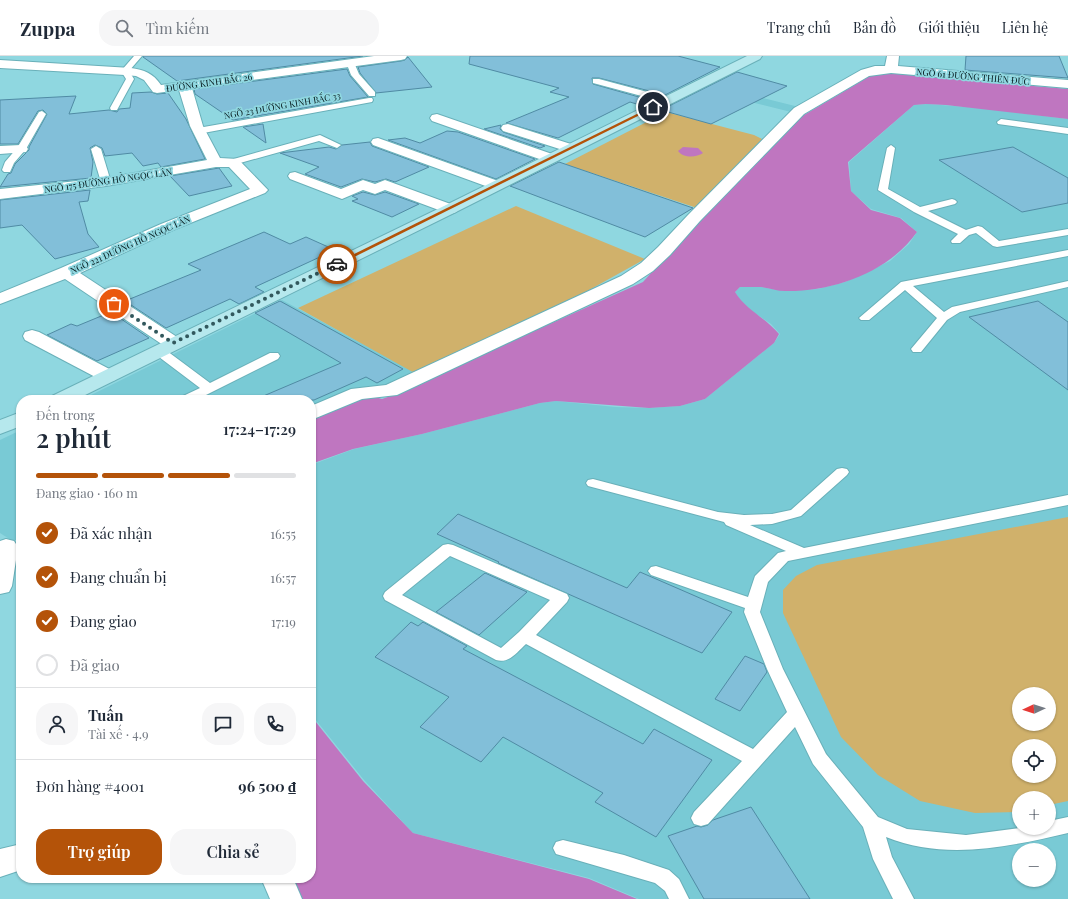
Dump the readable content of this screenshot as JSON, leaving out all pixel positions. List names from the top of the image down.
{
  "streets": {
    "street": [
      "NGÕ 61 ĐƯỜNG THIÊN ĐỨC",
      "ĐƯỜNG KINH BẮC 26",
      "NGÕ 175 ĐƯỜNG HỒ NGỌC LÂN",
      "NGÕ 221 ĐƯỜNG HỒ NGỌC LÂN"
    ],
    "lane": ["NGÕ 23 ĐƯỜNG KINH BẮC 33"]
  },
  "crossings": [
    ["ĐƯỜNG KINH BẮC 26", "NGÕ 23 ĐƯỜNG KINH BẮC 33"],
    ["NGÕ 175 ĐƯỜNG HỒ NGỌC LÂN", "NGÕ 221 ĐƯỜNG HỒ NGỌC LÂN"]
  ],
  "north": "left",
  "page": {
    "header": "Zuppa",
    "search": "Tìm kiếm",
    "nav": [
      "Trang chủ",
      "Bản đồ",
      "Giới thiệu",
      "Liên hệ"
    ],
    "heading": ["2 phút", "Đến trong", "17:24–17:29"],
    "panel": [
      "Tuấn",
      "Tài xế · 4.9",
      "Đơn hàng #4001",
      "96 500 ₫"
    ],
    "bar": "Đang giao · 160 m",
    "list": [
      ["Đã xác nhận", "16:55"],
      ["Đang chuẩn bị", "16:57"],
      ["Đang giao", "17:19"],
      "Đã giao"
    ],
    "map_buttons": ["+", "−"],
    "buttons": ["Trợ giúp", "Chia sẻ"]
  }
}
